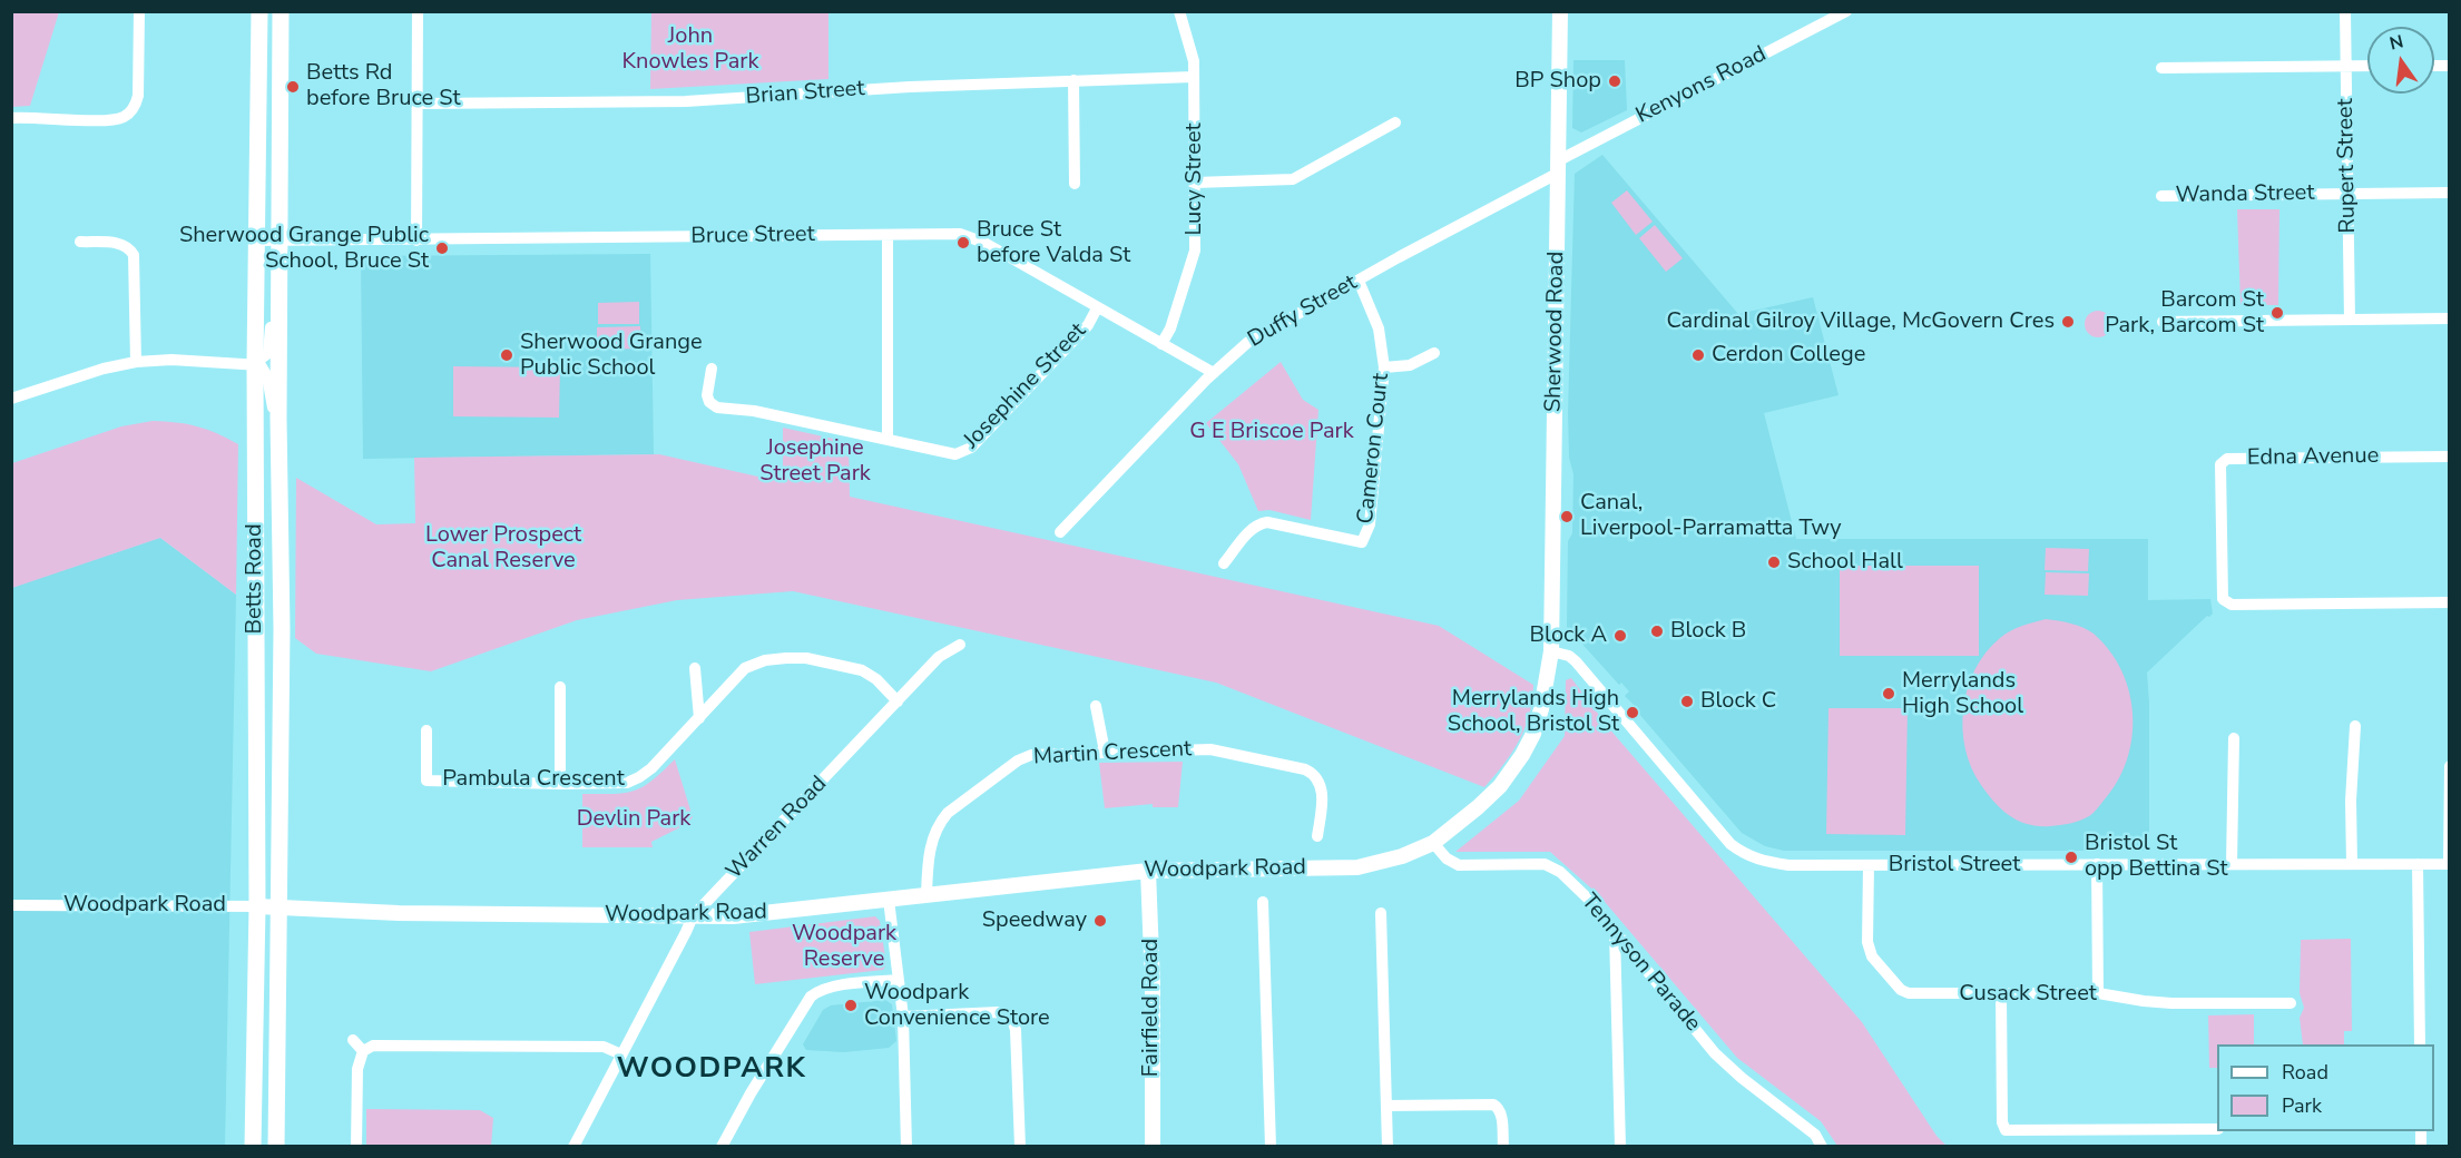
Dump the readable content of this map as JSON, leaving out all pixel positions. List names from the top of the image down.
{
  "streets": {
    "highway": ["Betts Road"],
    "main road": ["Sherwood Road", "Woodpark Road", "Fairfield Road"],
    "street": [
      "Kenyons Road",
      "Brian Street",
      "Rupert Street",
      "Lucy Street",
      "Wanda Street",
      "Bruce Street",
      "Duffy Street",
      "Josephine Street",
      "Cameron Court",
      "Edna Avenue",
      "Martin Crescent",
      "Pambula Crescent",
      "Warren Road",
      "Bristol Street",
      "Tennyson Parade",
      "Cusack Street"
    ]
  },
  "crossings": [
    ["Kenyons Road", "Duffy Street"],
    ["Kenyons Road", "Sherwood Road"],
    ["Brian Street", "Lucy Street"],
    ["Rupert Street", "Wanda Street"],
    ["Lucy Street", "Bruce Street"],
    ["Bruce Street", "Duffy Street"],
    ["Bruce Street", "Josephine Street"],
    ["Bruce Street", "Betts Road"],
    ["Duffy Street", "Sherwood Road"],
    ["Duffy Street", "Cameron Court"],
    ["Sherwood Road", "Bristol Street"],
    ["Sherwood Road", "Woodpark Road"],
    ["Sherwood Road", "Tennyson Parade"],
    ["Betts Road", "Woodpark Road"],
    ["Martin Crescent", "Woodpark Road"],
    ["Pambula Crescent", "Warren Road"],
    ["Warren Road", "Woodpark Road"],
    ["Bristol Street", "Cusack Street"],
    ["Woodpark Road", "Tennyson Parade"],
    ["Woodpark Road", "Fairfield Road"]
  ],
  "districts": ["WOODPARK"],
  "parks": [
    "John Knowles Park",
    "G E Briscoe Park",
    "Josephine Street Park",
    "Lower Prospect Canal Reserve",
    "Devlin Park",
    "Woodpark Reserve"
  ],
  "places": [
    "BP Shop",
    "Betts Rd before Bruce St",
    "Bruce St before Valda St",
    "Sherwood Grange Public School, Bruce St",
    "Barcom St Park, Barcom St",
    "Cardinal Gilroy Village, McGovern Cres",
    "Sherwood Grange Public School",
    "Cerdon College",
    "Canal, Liverpool-Parramatta Twy",
    "School Hall",
    "Block B",
    "Block A",
    "Merrylands High School",
    "Block C",
    "Merrylands High School, Bristol St",
    "Bristol St opp Bettina St",
    "Speedway",
    "Woodpark Convenience Store"
  ],
  "legend": ["Road", "Park"],
  "north": "top"
}
